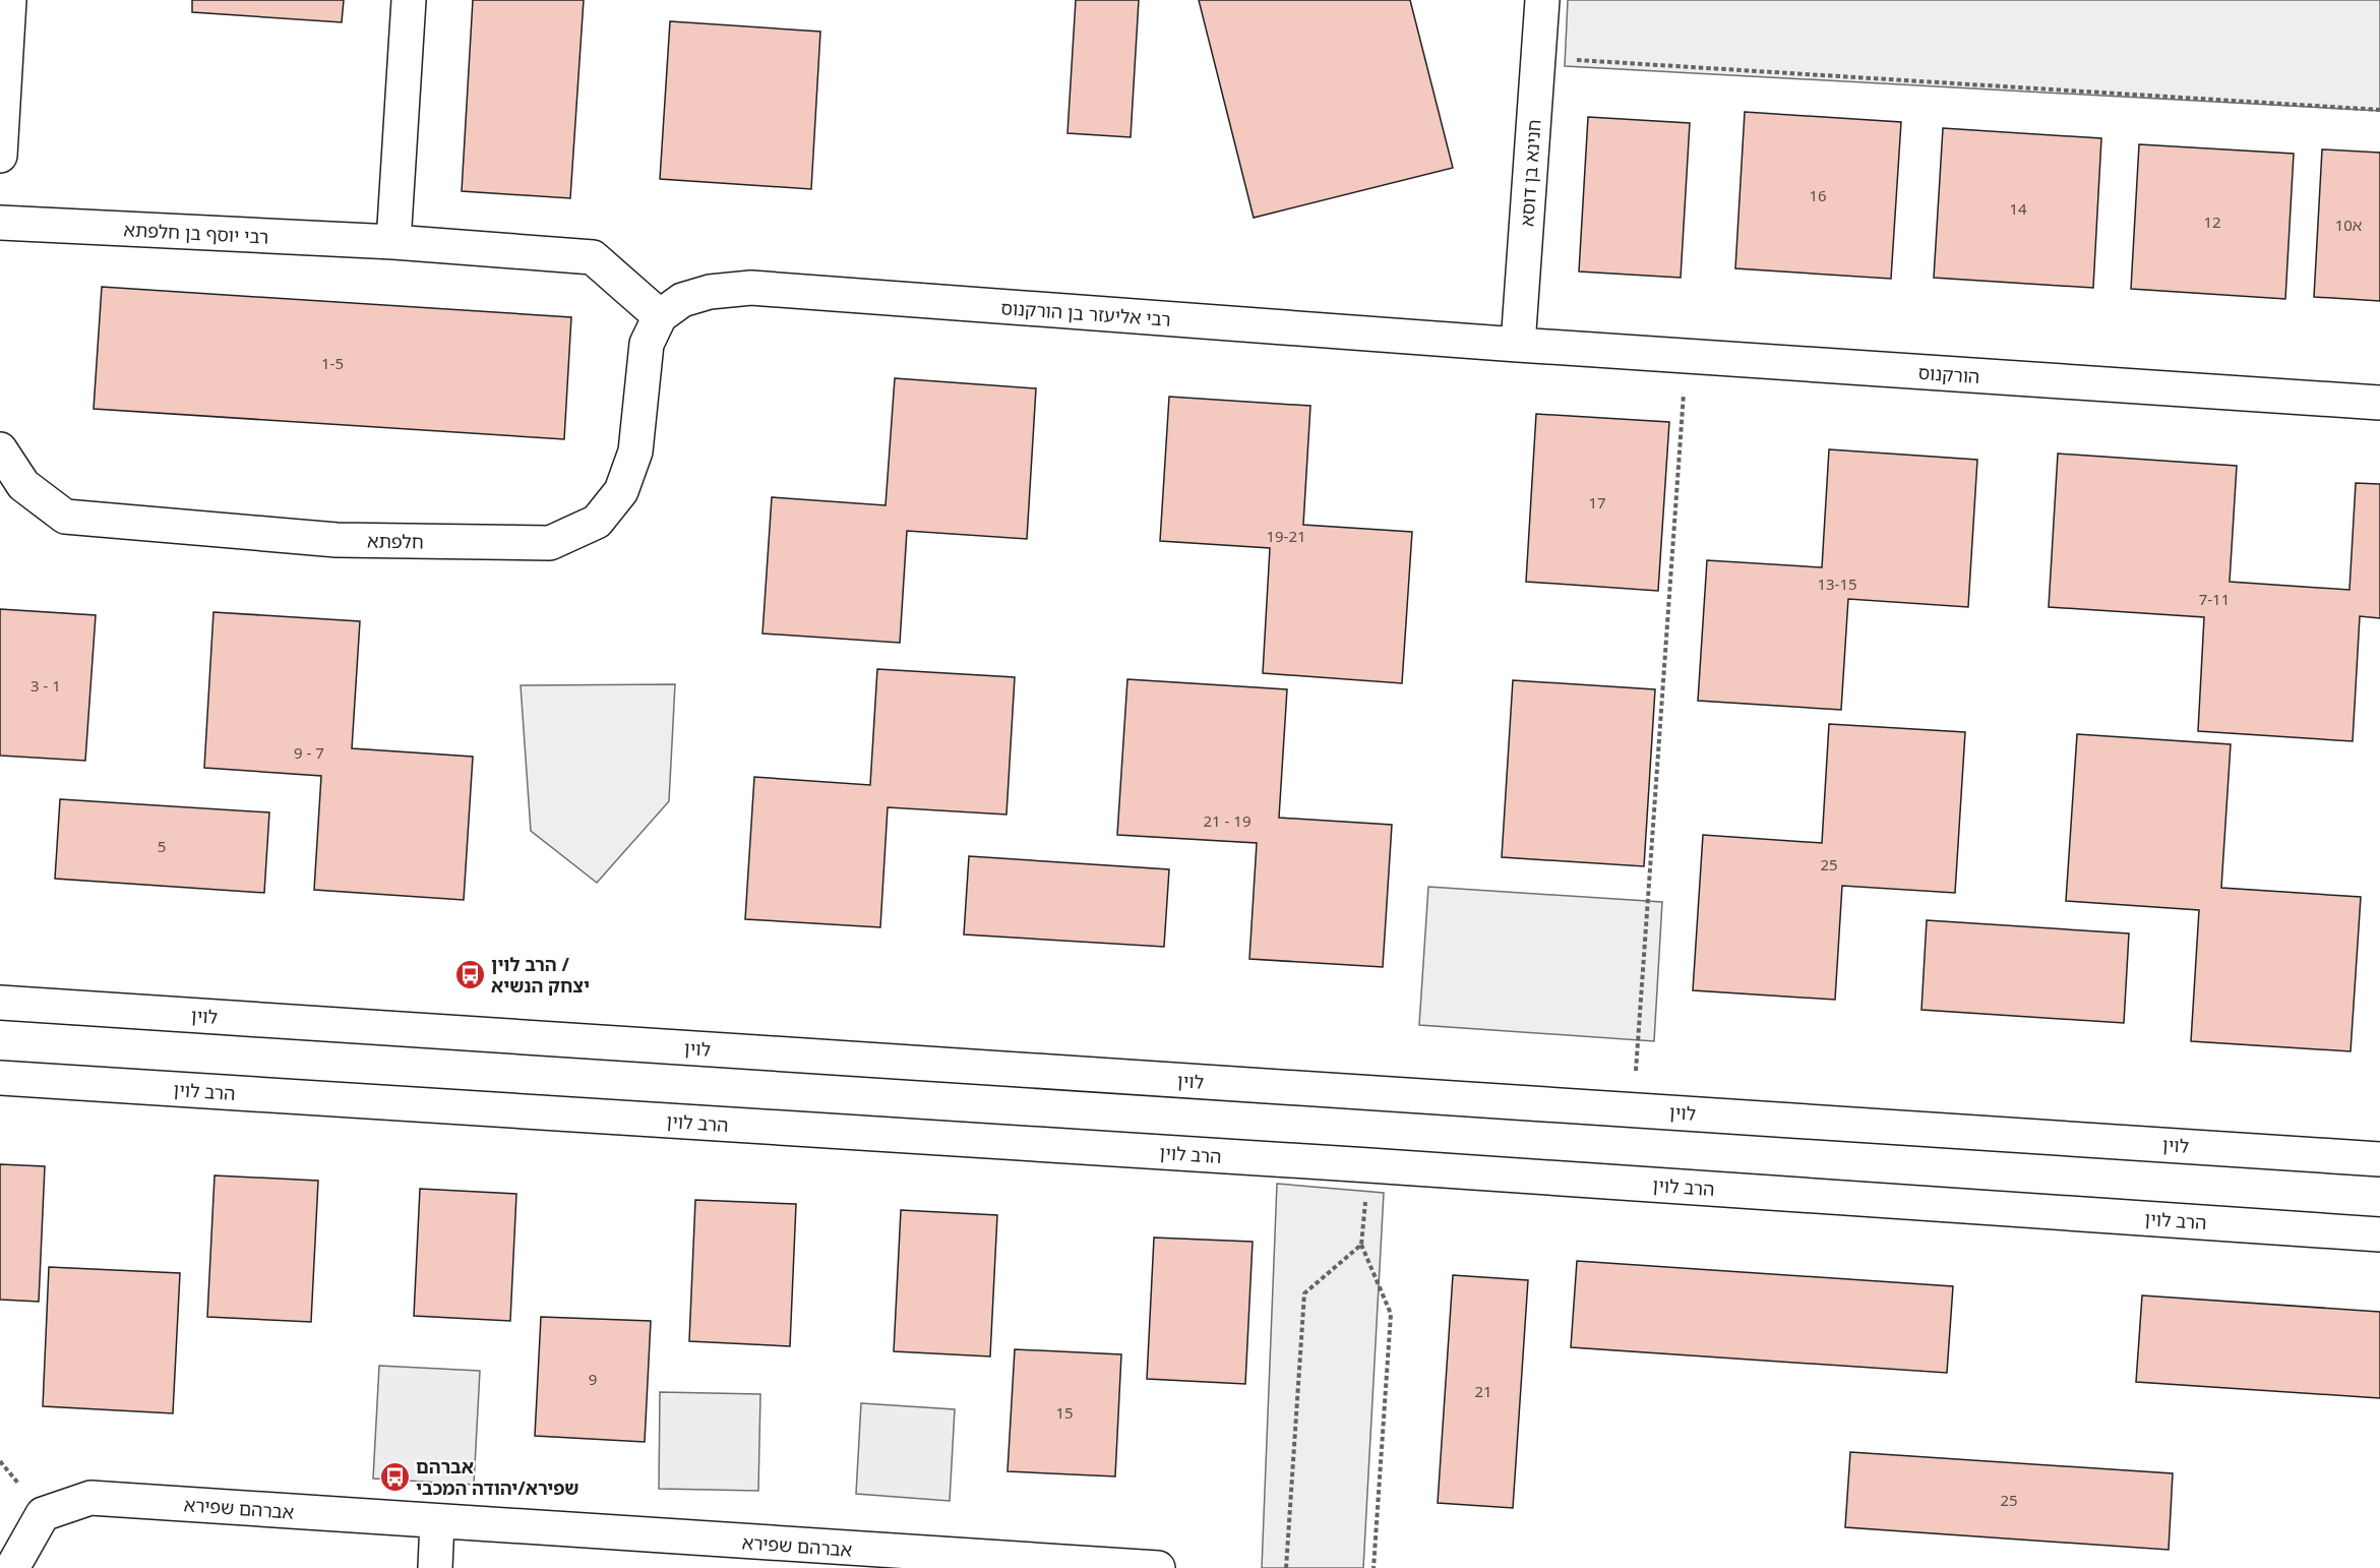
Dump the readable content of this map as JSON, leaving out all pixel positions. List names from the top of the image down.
{
  "streets": {
    "street": [
      "חנינא בן דוסא",
      "רבי יוסף בן חלפתא",
      "רבי אליעזר בן הורקנוס",
      "הורקנוס",
      "חלפתא",
      "לוין",
      "הרב לוין",
      "אברהם שפירא"
    ]
  },
  "crossings": [
    ["חנינא בן דוסא", "רבי אליעזר בן הורקנוס"],
    ["חנינא בן דוסא", "הורקנוס"],
    ["רבי יוסף בן חלפתא", "רבי אליעזר בן הורקנוס"],
    ["רבי יוסף בן חלפתא", "חלפתא"],
    ["רבי אליעזר בן הורקנוס", "הורקנוס"],
    ["רבי אליעזר בן הורקנוס", "חלפתא"]
  ],
  "places": {
    "bus stop": ["הרב לוין / יצחק הנשיא", "אברהם שפירא/יהודה המכבי"]
  },
  "house_numbers": [
    "16",
    "14",
    "12",
    "א10",
    "1-5",
    "17",
    "19-21",
    "13-15",
    "7-11",
    "3 - 1",
    "9 - 7",
    "21 - 19",
    "5",
    "25",
    "9",
    "21",
    "15",
    "25"
  ]
}
